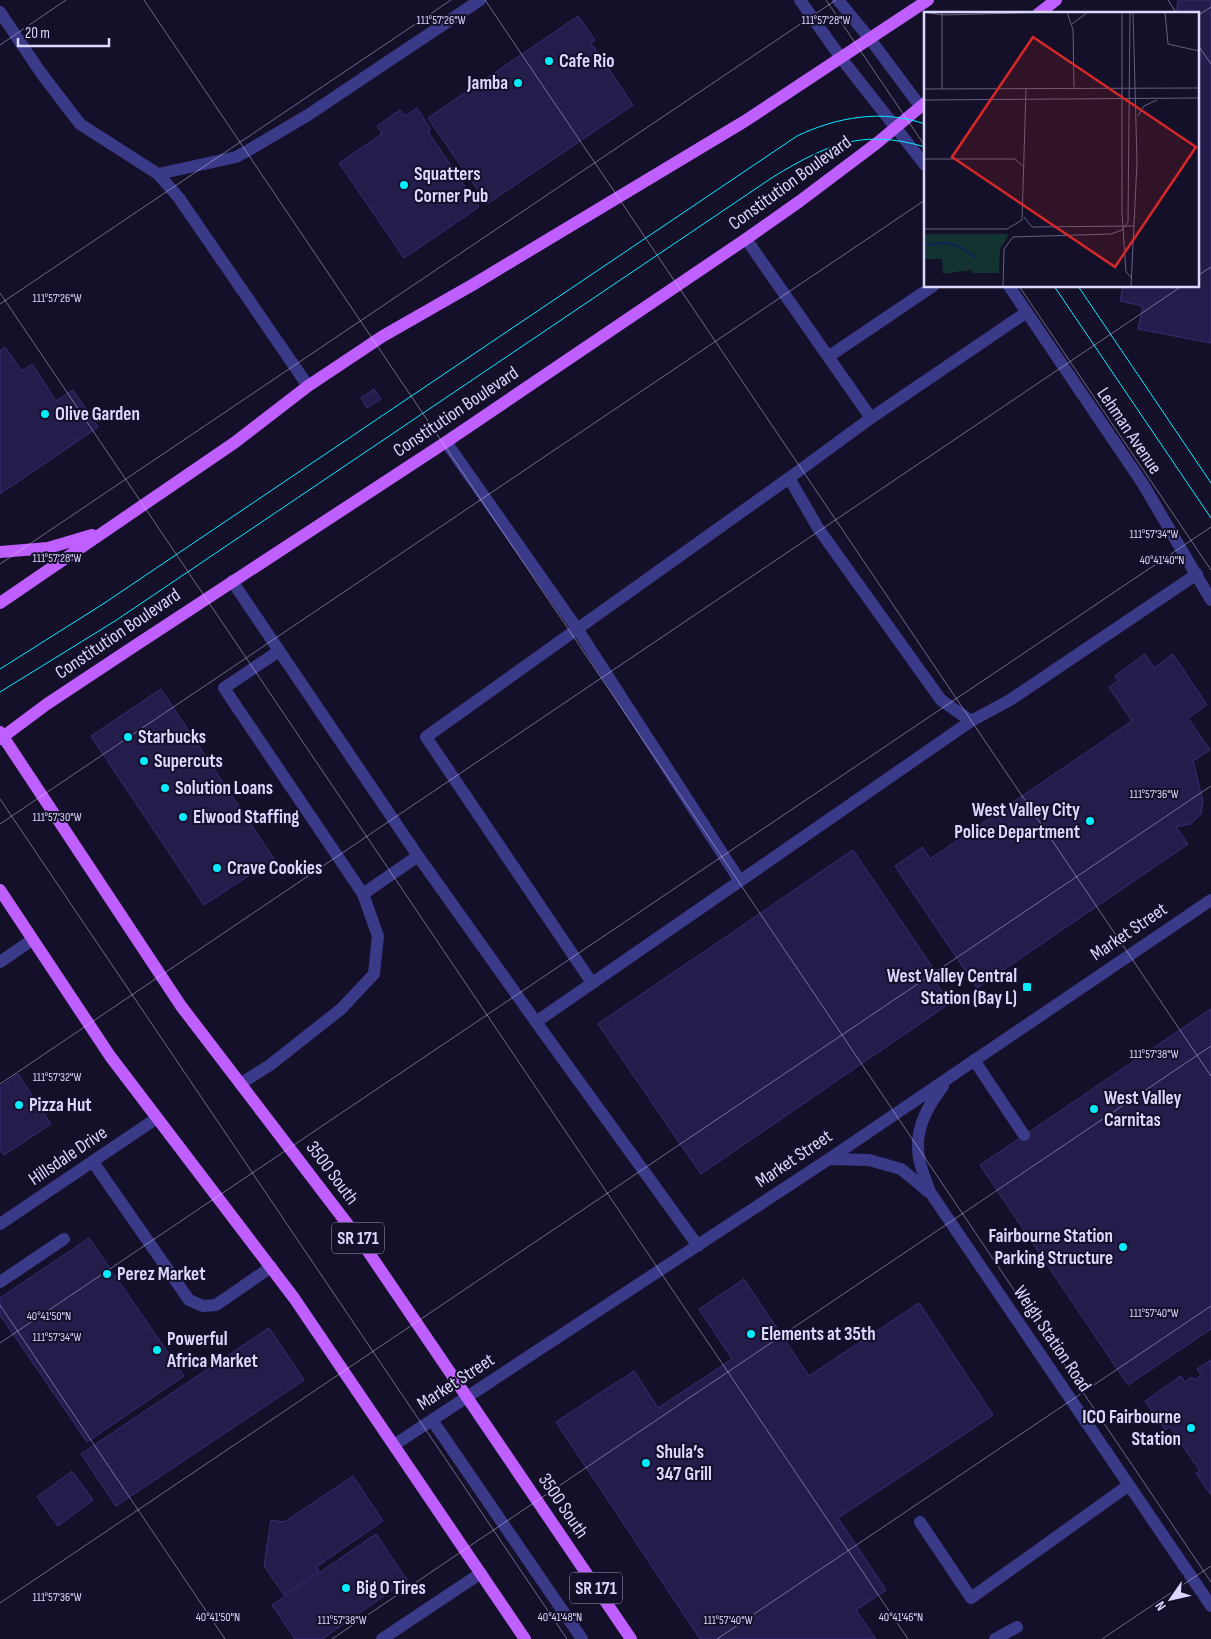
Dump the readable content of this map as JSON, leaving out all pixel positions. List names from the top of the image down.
{
  "streets": {
    "main road": ["Constitution Boulevard", "3500 South", "SR 171"],
    "street": [
      "Lehman Avenue",
      "Market Street",
      "Hillsdale Drive",
      "Weigh Station Road"
    ]
  },
  "crossings": [
    ["Constitution Boulevard", "3500 South"],
    ["Market Street", "3500 South"],
    ["Market Street", "Weigh Station Road"]
  ],
  "places": {
    "other": [
      "Cafe Rio",
      "Jamba",
      "Squatters Corner Pub",
      "Olive Garden",
      "Starbucks",
      "Supercuts",
      "Solution Loans",
      "Elwood Staffing",
      "West Valley City Police Department",
      "Crave Cookies",
      "Pizza Hut",
      "West Valley Carnitas",
      "Fairbourne Station Parking Structure",
      "Perez Market",
      "Elements at 35th",
      "Powerful Africa Market",
      "ICO Fairbourne Station",
      "Shula’s 347 Grill",
      "Big O Tires"
    ],
    "transit": ["West Valley Central Station (Bay L)"]
  },
  "scale_bar": "20 m",
  "north": "bottom left",
  "coordinates": [
    "111°57'26\"W",
    "111°57'28\"W",
    "111°57'34\"W",
    "40°41'40\"N",
    "111°57'36\"W",
    "111°57'30\"W",
    "111°57'38\"W",
    "111°57'32\"W",
    "111°57'40\"W",
    "40°41'50\"N",
    "40°41'48\"N",
    "40°41'46\"N"
  ]
}
